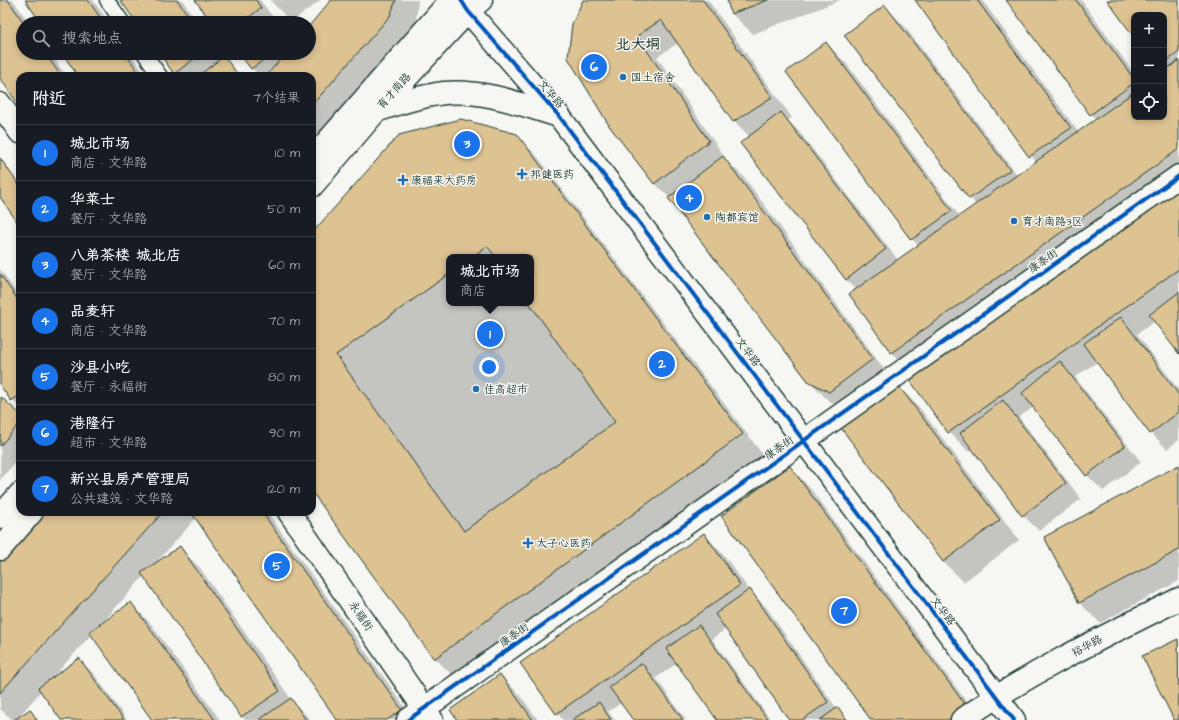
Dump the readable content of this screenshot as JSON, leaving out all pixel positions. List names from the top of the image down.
{
  "streets": {
    "street": [
      "育才南路",
      "文华路",
      "康泰街",
      "永福街",
      "裕华路"
    ]
  },
  "crossings": [
    ["育才南路", "文华路"],
    ["文华路", "康泰街"],
    ["文华路", "裕华路"],
    ["康泰街", "永福街"]
  ],
  "districts": ["北大垌"],
  "places": {
    "other": [
      "国土宿舍",
      "陶都宾馆",
      "育才南路3区",
      "佳高超市"
    ],
    "health": ["邦健医药", "康福来大药房", "太子心医药"]
  },
  "page": {
    "map_buttons": ["+", "−"],
    "search": "搜索地点",
    "pins": [
      "6",
      "3",
      "4",
      "1",
      "2",
      "5",
      "7"
    ],
    "heading": ["附近", "7个结果"],
    "list": [
      {
        "mark": "1",
        "name": "城北市场",
        "note": "商店 · 文华路",
        "value": "10 m"
      },
      {
        "mark": "2",
        "name": "华莱士",
        "note": "餐厅 · 文华路",
        "value": "50 m"
      },
      {
        "mark": "3",
        "name": "八弟茶楼 城北店",
        "note": "餐厅 · 文华路",
        "value": "60 m"
      },
      {
        "mark": "4",
        "name": "品麦轩",
        "note": "商店 · 文华路",
        "value": "70 m"
      },
      {
        "mark": "5",
        "name": "沙县小吃",
        "note": "餐厅 · 永福街",
        "value": "80 m"
      },
      {
        "mark": "6",
        "name": "港隆行",
        "note": "超市 · 文华路",
        "value": "90 m"
      },
      {
        "mark": "7",
        "name": "新兴县房产管理局",
        "note": "公共建筑 · 文华路",
        "value": "120 m"
      }
    ],
    "popup": ["城北市场", "商店"]
  }
}
